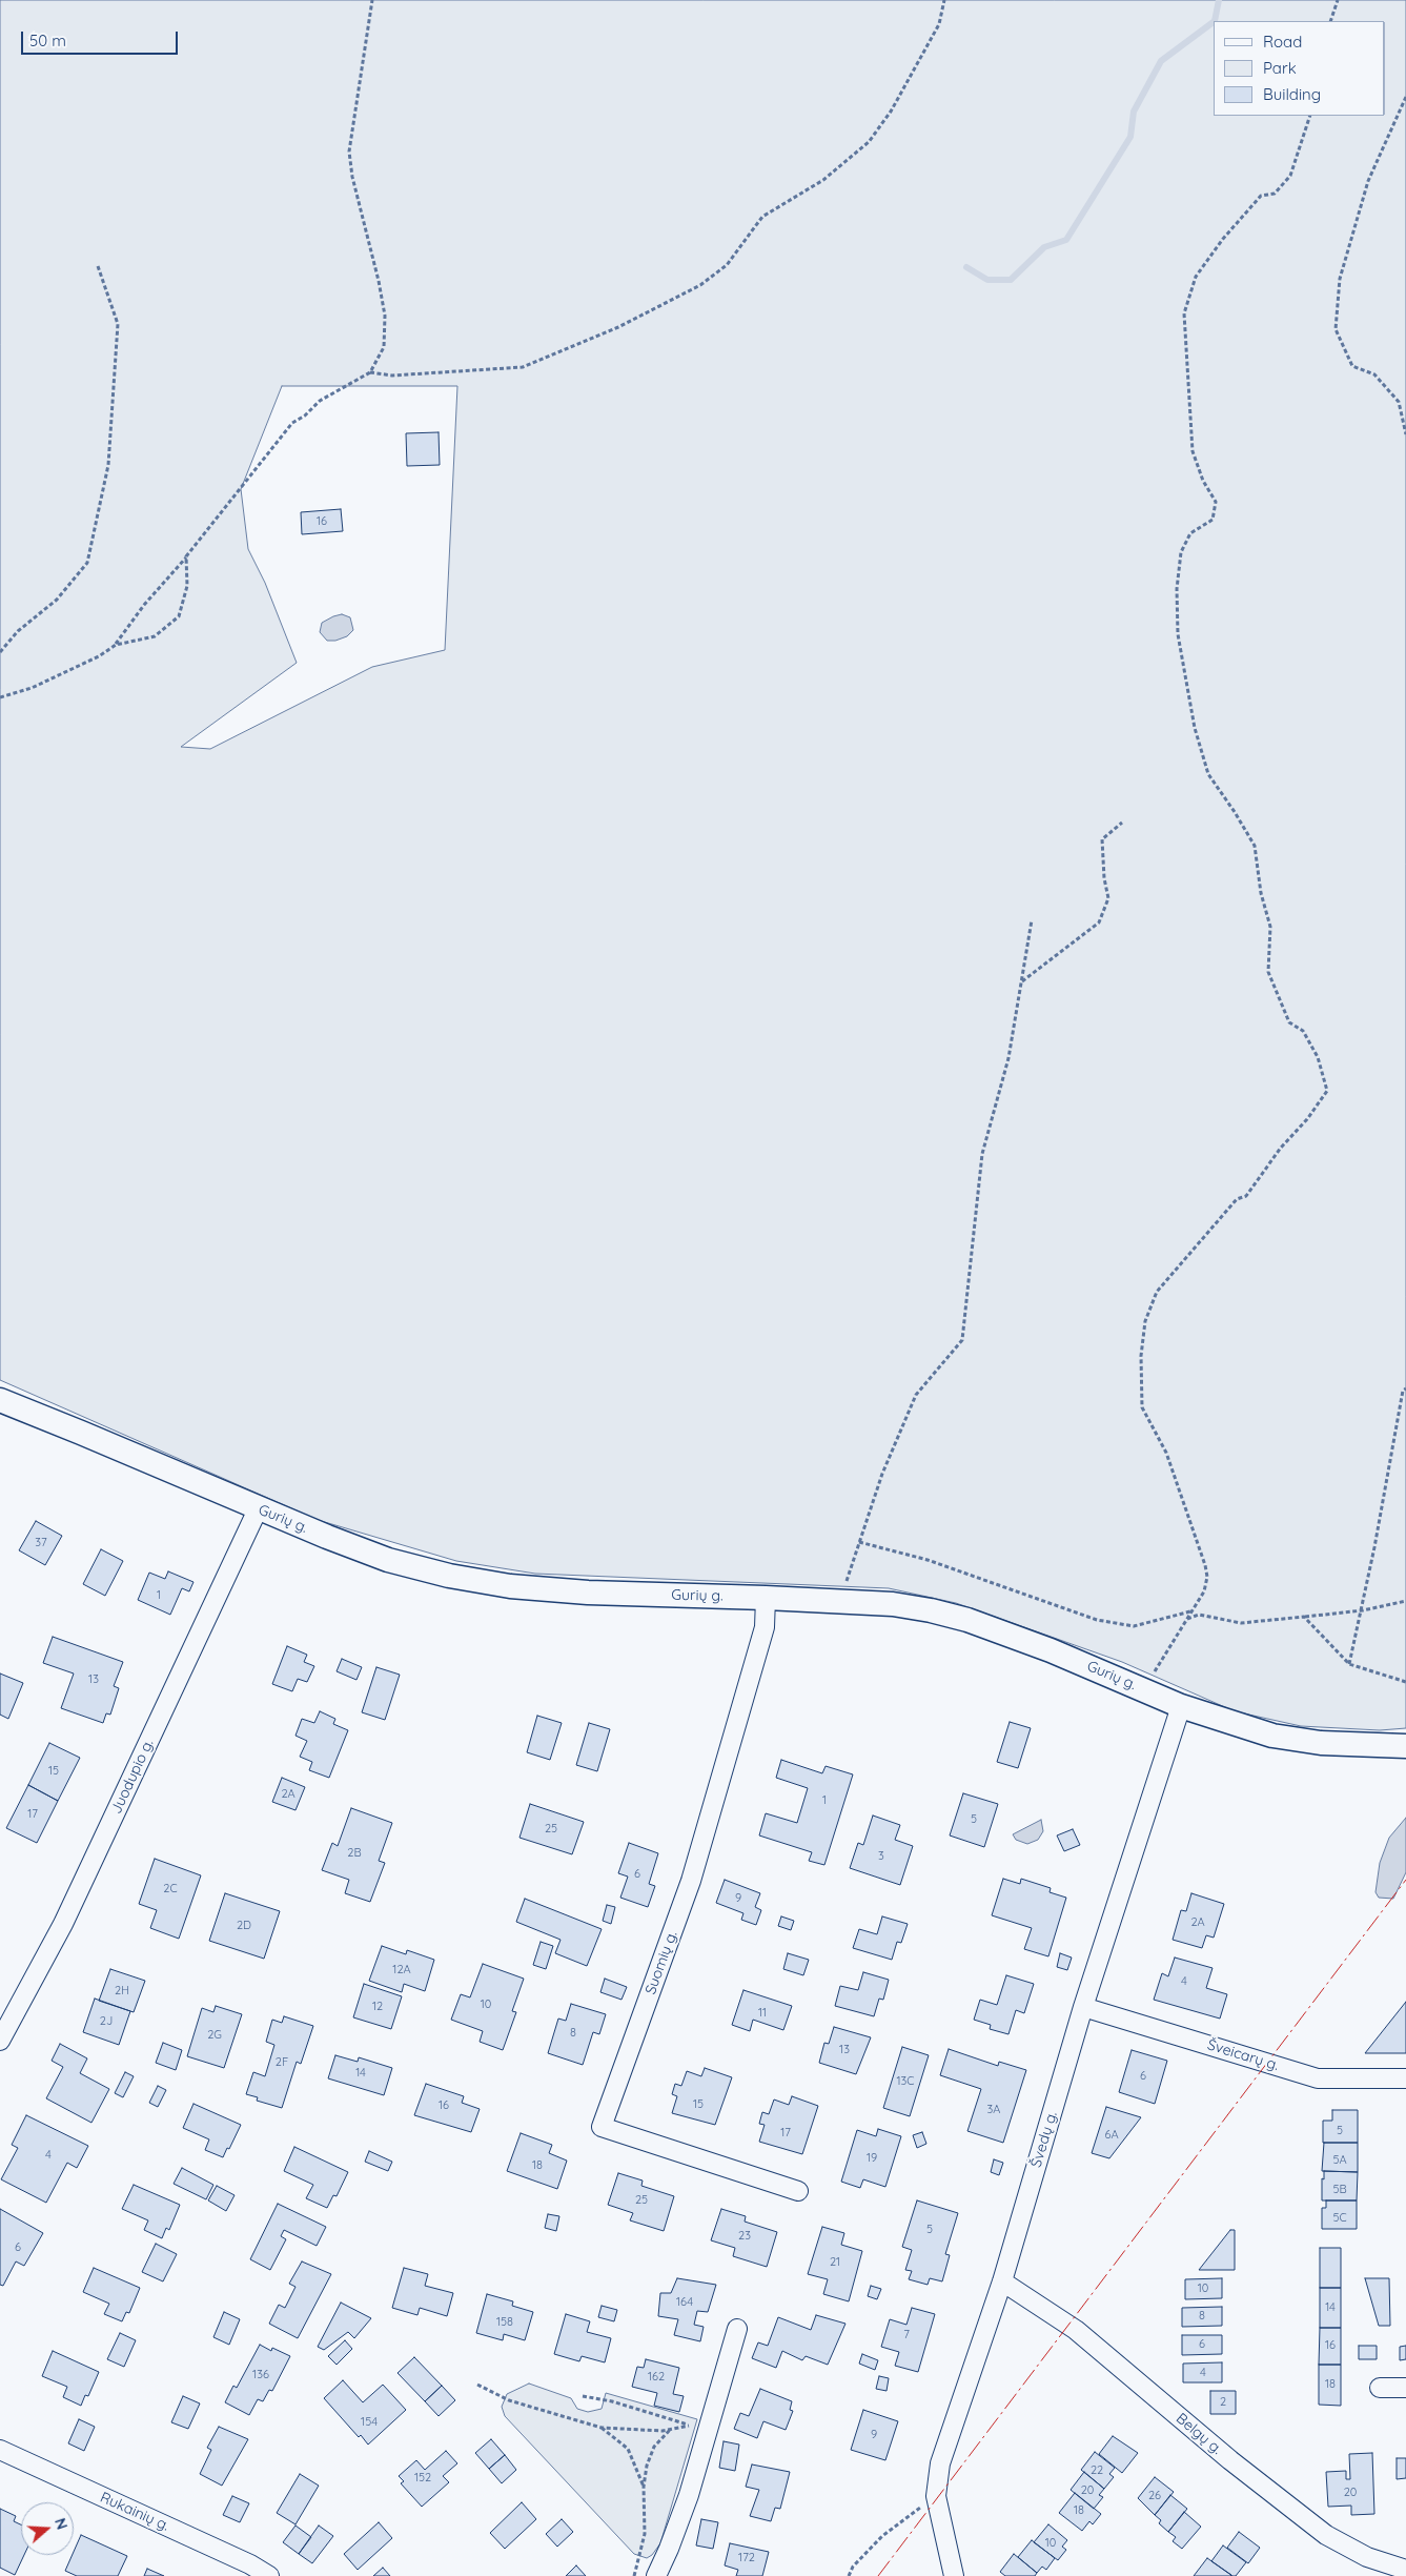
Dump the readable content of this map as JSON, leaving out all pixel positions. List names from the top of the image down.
{
  "streets": {
    "street": [
      "Gurių g.",
      "Juodupio g.",
      "Suomių g.",
      "Šveicarų g.",
      "Švedų g.",
      "Belgų g.",
      "Rukainių g."
    ]
  },
  "crossings": [
    ["Gurių g.", "Juodupio g."],
    ["Gurių g.", "Suomių g."],
    ["Gurių g.", "Švedų g."],
    ["Šveicarų g.", "Švedų g."],
    ["Švedų g.", "Belgų g."]
  ],
  "house_numbers": [
    "16",
    "37",
    "1",
    "13",
    "15",
    "2A",
    "1",
    "17",
    "5",
    "25",
    "2B",
    "3",
    "6",
    "2C",
    "9",
    "2A",
    "2D",
    "12A",
    "4",
    "2H",
    "10",
    "12",
    "11",
    "2J",
    "8",
    "2G",
    "13",
    "2F",
    "14",
    "6",
    "13C",
    "15",
    "16",
    "3A",
    "5",
    "17",
    "6A",
    "4",
    "19",
    "5A",
    "18",
    "5B",
    "25",
    "5C",
    "5",
    "23",
    "6",
    "21",
    "10",
    "164",
    "14",
    "8",
    "158",
    "7",
    "6",
    "16",
    "4",
    "136",
    "162",
    "18",
    "2",
    "154",
    "9",
    "22",
    "152",
    "20",
    "20",
    "26",
    "18",
    "10",
    "172"
  ],
  "legend": ["Road", "Park", "Building"],
  "scale_bar": "50 m",
  "north": "right"
}
